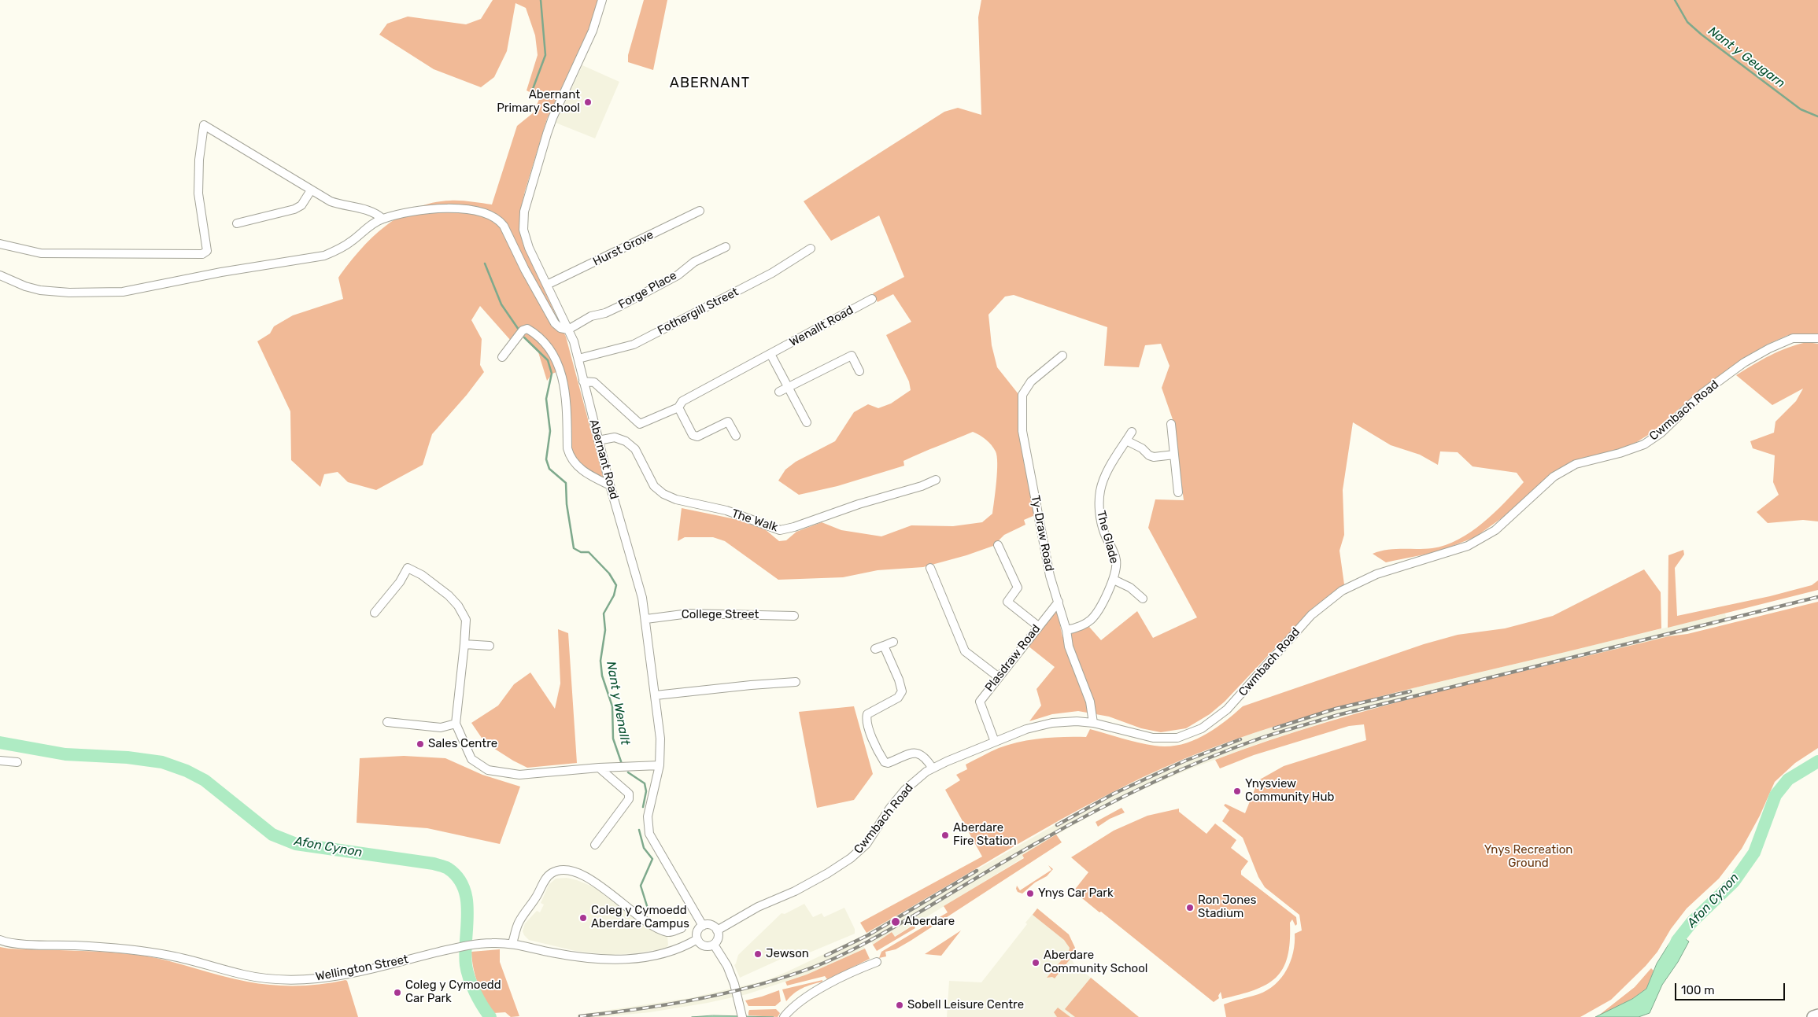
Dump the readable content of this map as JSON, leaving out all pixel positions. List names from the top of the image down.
{
  "streets": {
    "street": [
      "Hurst Grove",
      "Forge Place",
      "Fothergill Street",
      "Wenallt Road",
      "Cwmbach Road",
      "Abernant Road",
      "The Walk",
      "Ty-Draw Road",
      "The Glade",
      "College Street",
      "Plasdraw Road",
      "Wellington Street"
    ]
  },
  "crossings": [
    ["Hurst Grove", "Abernant Road"],
    ["Forge Place", "Abernant Road"],
    ["Fothergill Street", "Abernant Road"],
    ["Wenallt Road", "Abernant Road"],
    ["Cwmbach Road", "Abernant Road"],
    ["Cwmbach Road", "Ty-Draw Road"],
    ["Cwmbach Road", "Plasdraw Road"],
    ["Cwmbach Road", "Wellington Street"],
    ["Abernant Road", "The Walk"],
    ["Abernant Road", "College Street"],
    ["Abernant Road", "Wellington Street"],
    ["Ty-Draw Road", "The Glade"],
    ["Ty-Draw Road", "Plasdraw Road"]
  ],
  "districts": ["ABERNANT"],
  "water": ["Nant y Geugarn", "Nant y Wenallt", "Afon Cynon"],
  "parks": ["Ynys Recreation Ground"],
  "places": [
    "Abernant Primary School",
    "Sales Centre",
    "Ynysview Community Hub",
    "Aberdare Fire Station",
    "Ynys Car Park",
    "Ron Jones Stadium",
    "Coleg y Cymoedd Aberdare Campus",
    "Aberdare",
    "Jewson",
    "Aberdare Community School",
    "Coleg y Cymoedd Car Park",
    "Sobell Leisure Centre"
  ],
  "scale_bar": "100 m"
}
